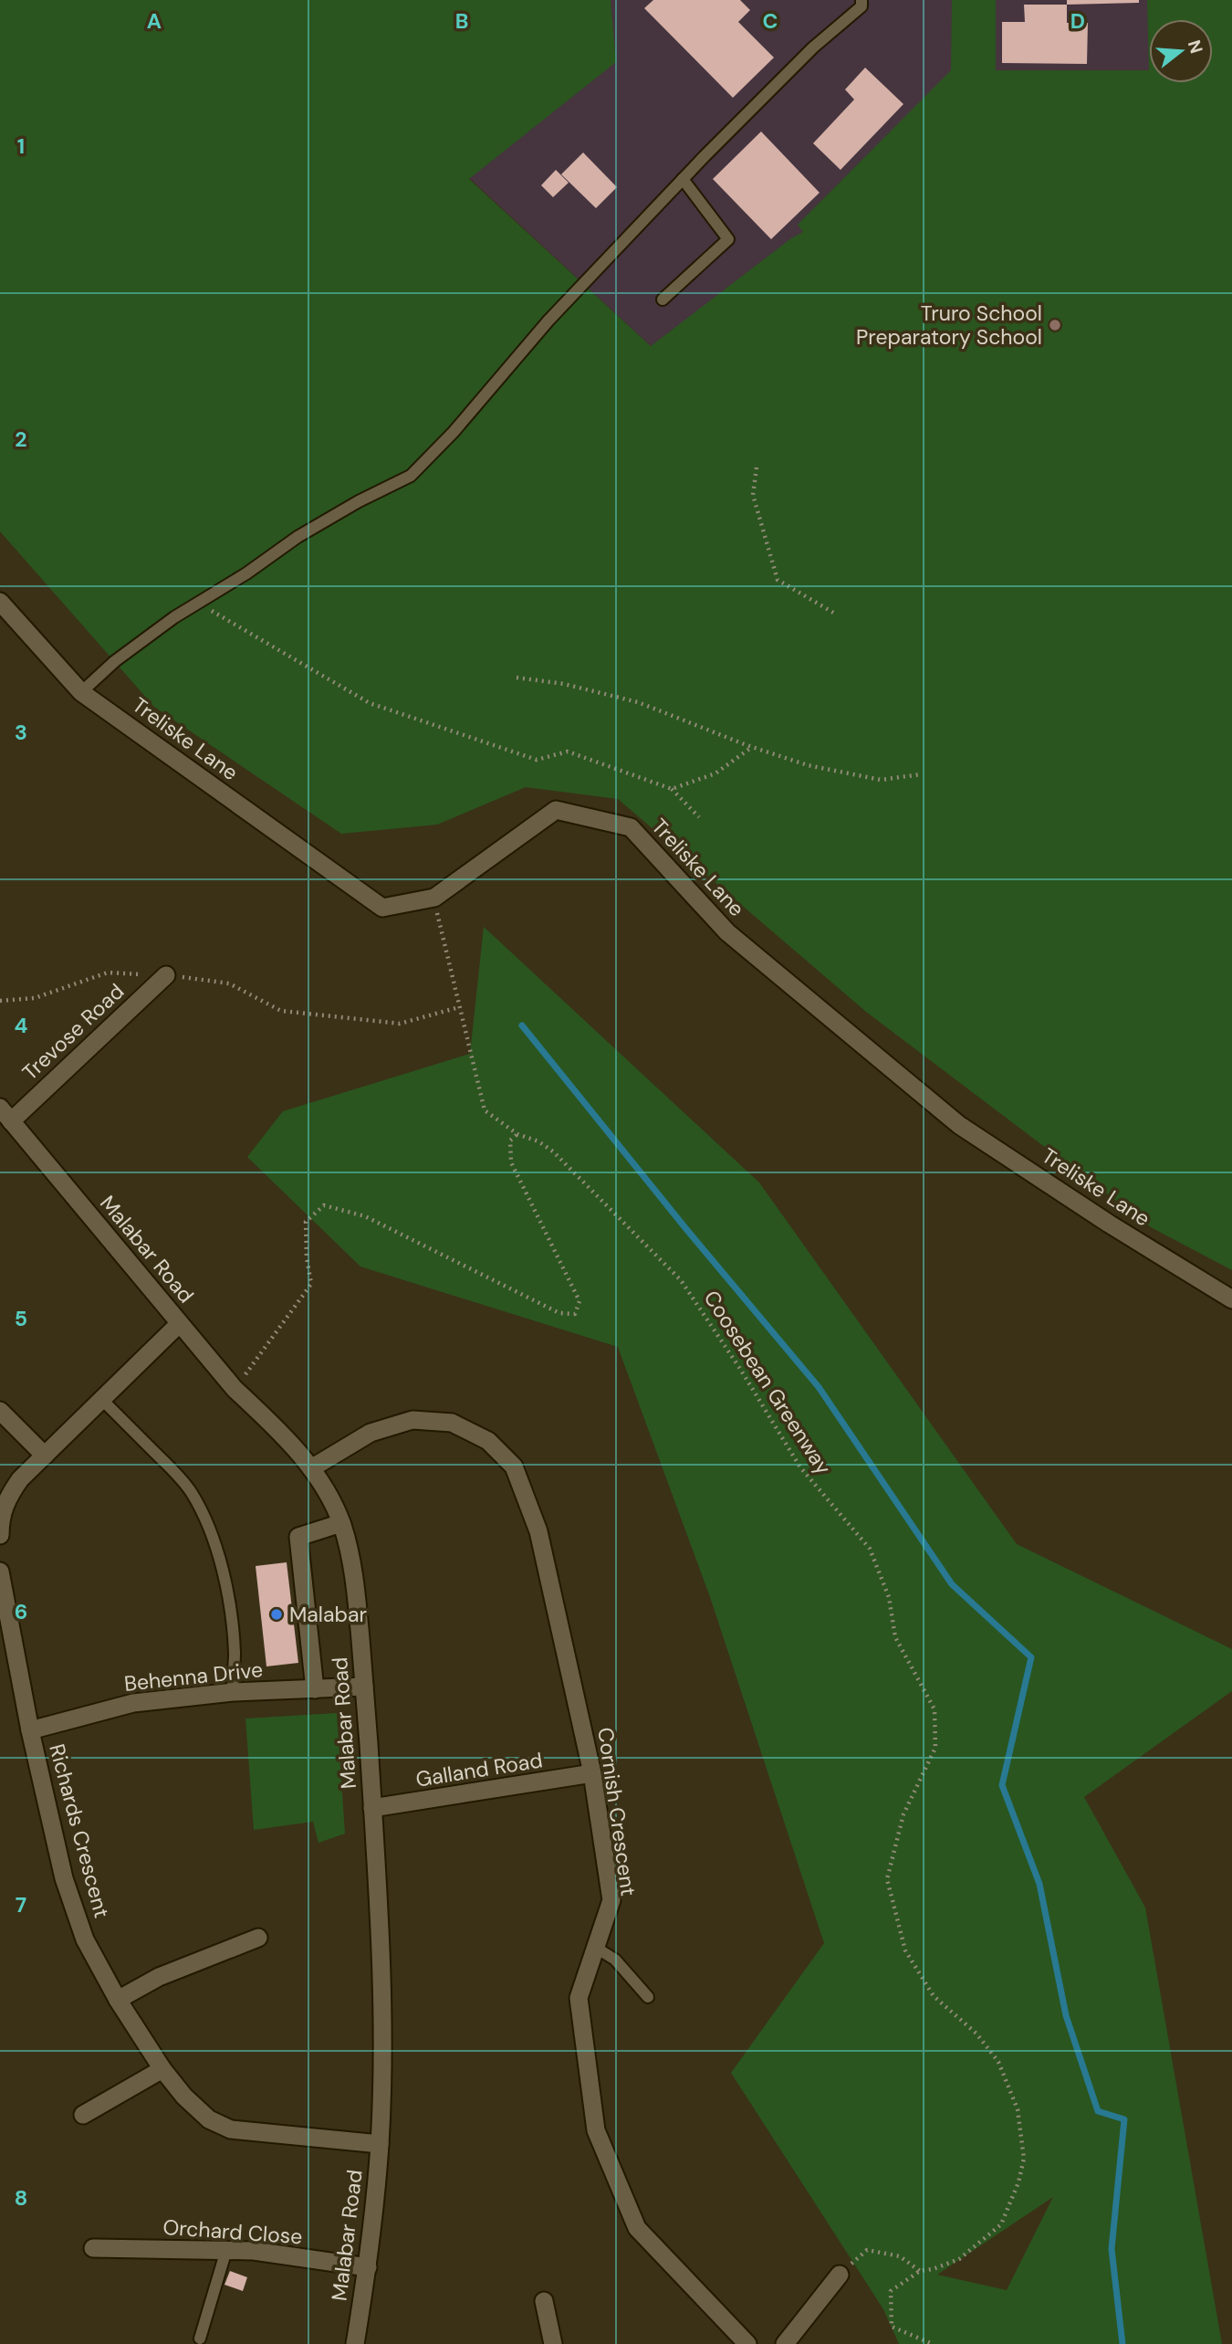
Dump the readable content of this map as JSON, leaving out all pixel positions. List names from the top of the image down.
{
  "streets": {
    "street": [
      "Treliske Lane",
      "Trevose Road",
      "Malabar Road",
      "Behenna Drive",
      "Galland Road",
      "Cornish Crescent",
      "Richards Crescent",
      "Orchard Close"
    ],
    "path": ["Coosebean Greenway"]
  },
  "crossings": [
    ["Treliske Lane", "Coosebean Greenway"],
    ["Trevose Road", "Malabar Road"],
    ["Malabar Road", "Behenna Drive"],
    ["Malabar Road", "Galland Road"],
    ["Malabar Road", "Cornish Crescent"],
    ["Malabar Road", "Richards Crescent"],
    ["Malabar Road", "Orchard Close"],
    ["Behenna Drive", "Richards Crescent"],
    ["Galland Road", "Cornish Crescent"]
  ],
  "places": ["Truro School Preparatory School", "Malabar"],
  "north": "right",
  "grid": {
    "columns": [
      "A",
      "B",
      "C",
      "D"
    ],
    "rows": [
      "1",
      "2",
      "3",
      "4",
      "5",
      "6",
      "7",
      "8"
    ]
  }
}
